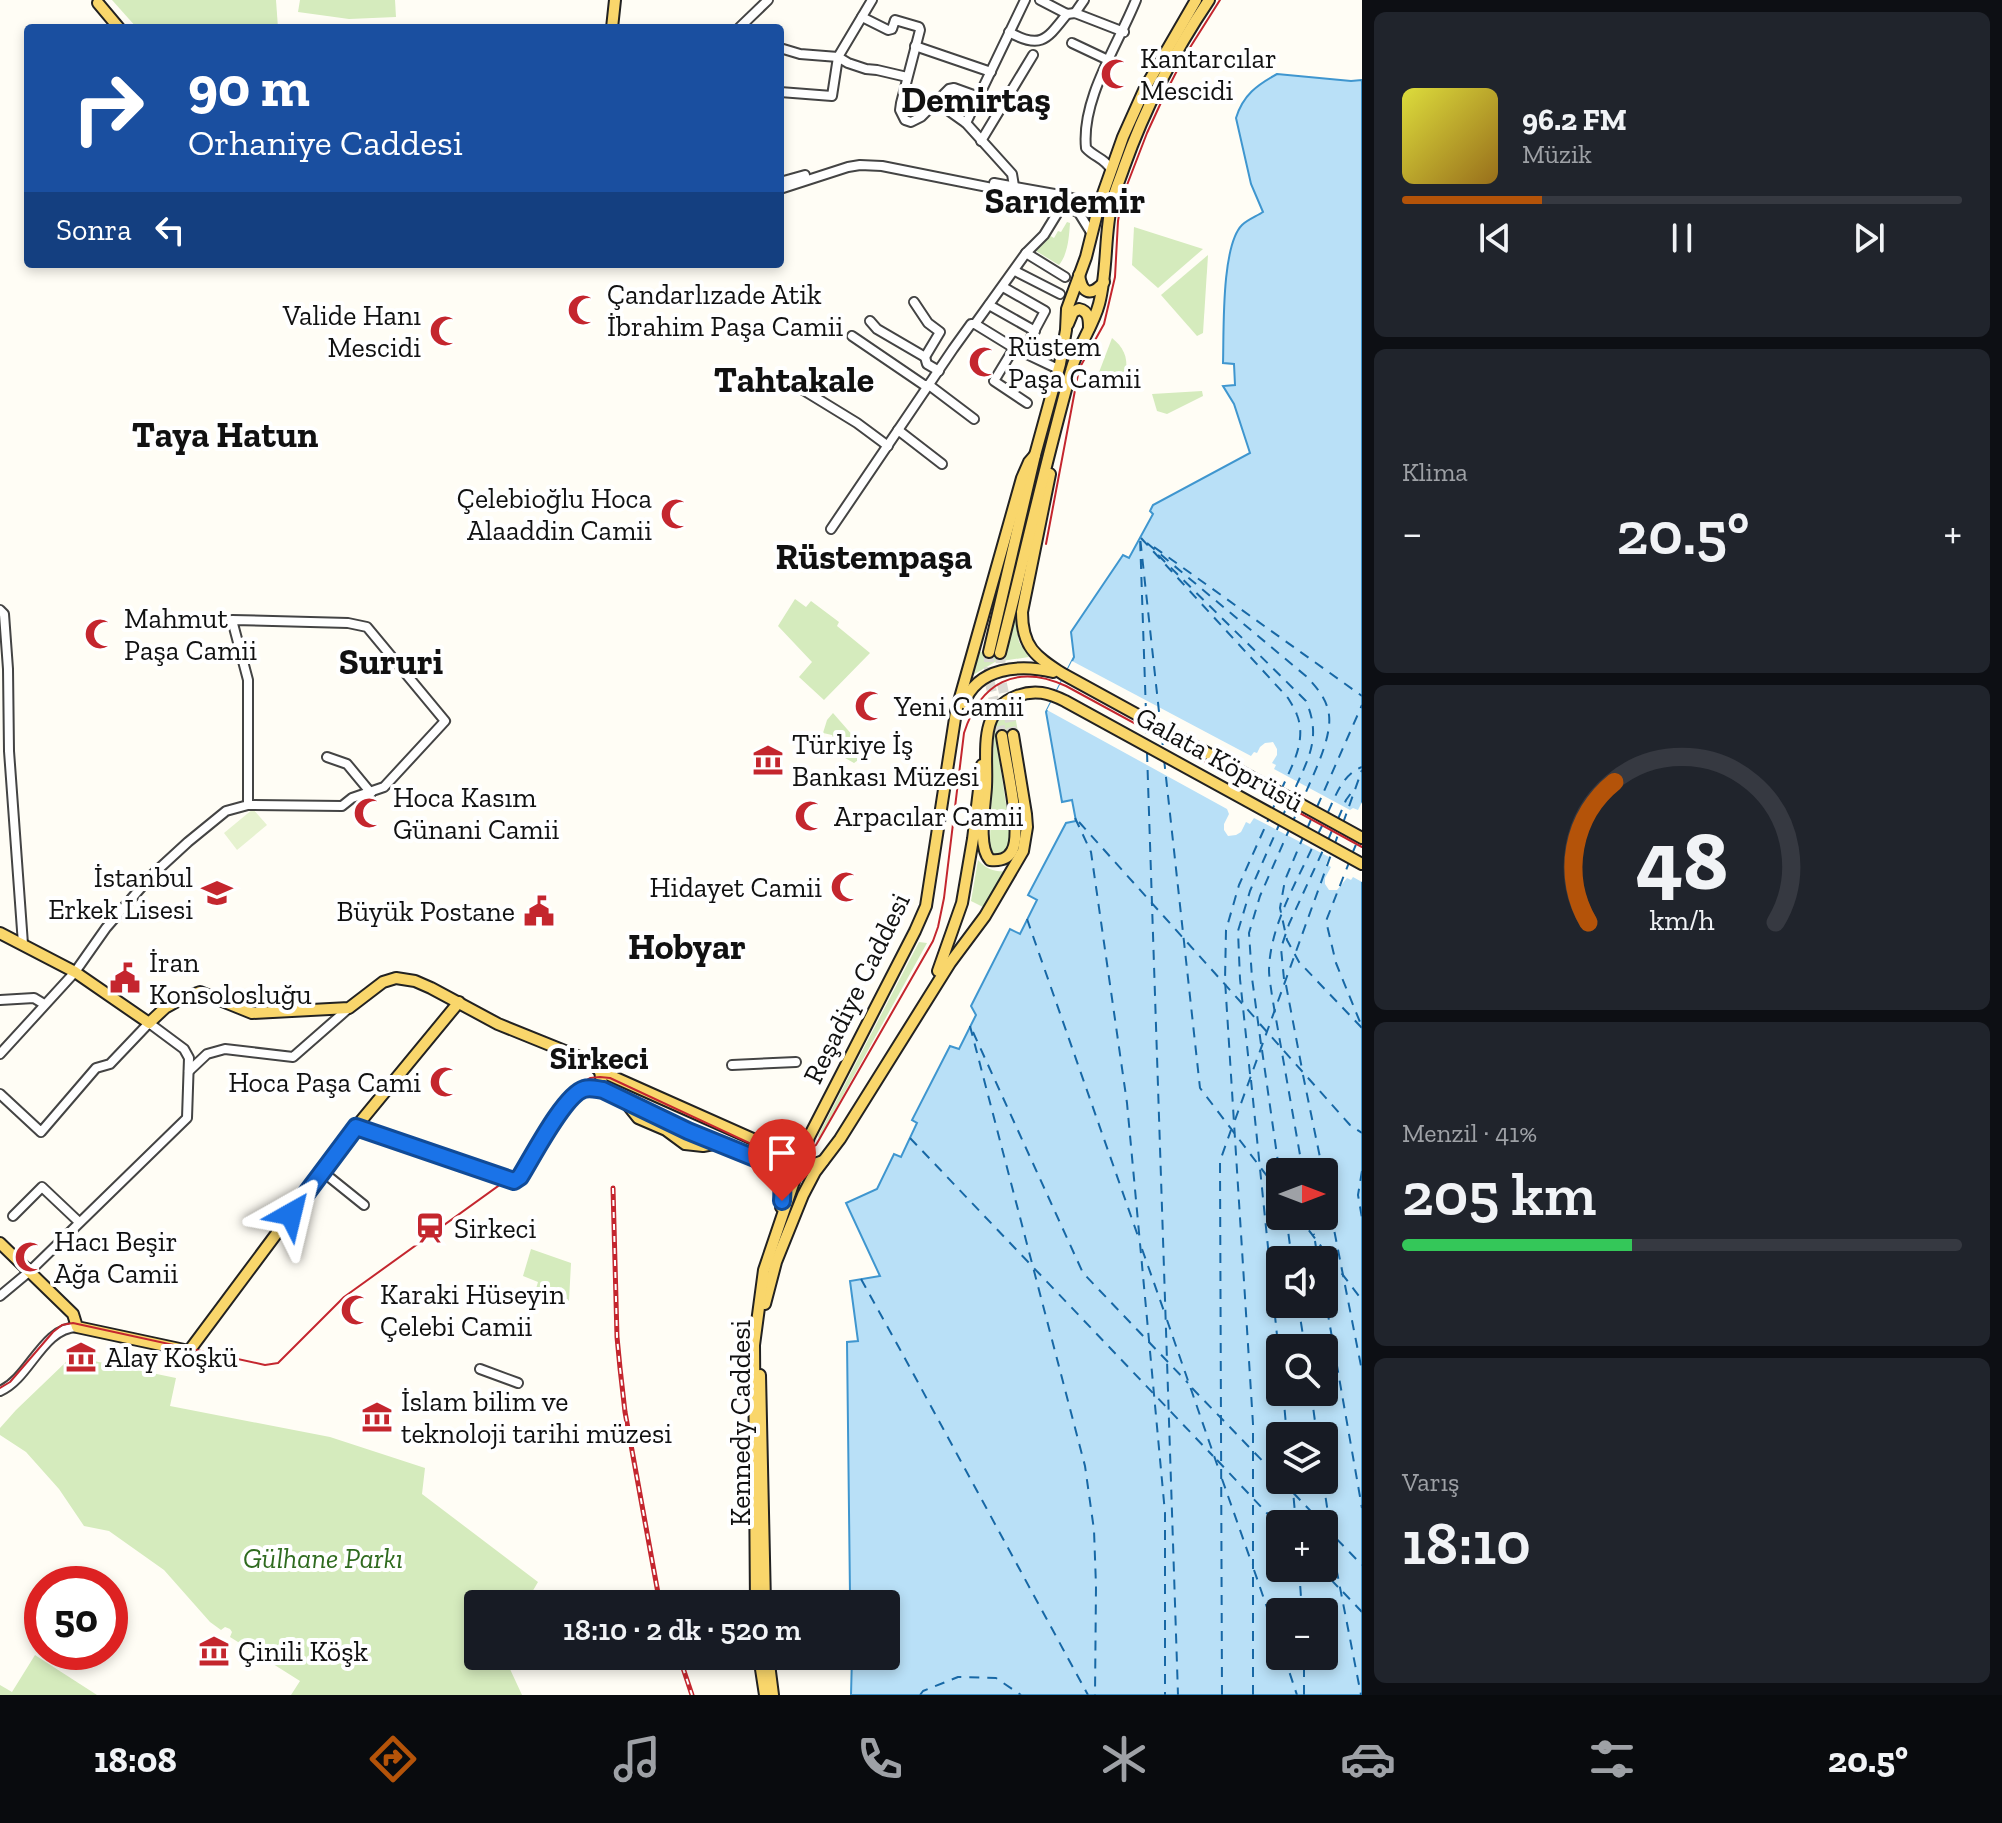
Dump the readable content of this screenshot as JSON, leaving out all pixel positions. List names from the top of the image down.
{
  "streets": {
    "main road": ["Galata Köprüsü", "Reşadiye Caddesi", "Kennedy Caddesi"]
  },
  "crossings": [
    ["Reşadiye Caddesi", "Kennedy Caddesi"]
  ],
  "districts": [
    "Demirtaş",
    "Sarıdemir",
    "Tahtakale",
    "Taya Hatun",
    "Rüstempaşa",
    "Sururi",
    "Hobyar",
    "Sirkeci"
  ],
  "parks": ["Gülhane Parkı"],
  "places": {
    "mosque": [
      "Kantarcılar Mescidi",
      "Çandarlızade Atik İbrahim Paşa Camii",
      "Valide Hanı Mescidi",
      "Rüstem Paşa Camii",
      "Çelebioğlu Hoca Alaaddin Camii",
      "Mahmut Paşa Camii",
      "Yeni Camii",
      "Hoca Kasım Günani Camii",
      "Arpacılar Camii",
      "Hidayet Camii",
      "Hoca Paşa Cami",
      "Hacı Beşir Ağa Camii",
      "Karaki Hüseyin Çelebi Camii"
    ],
    "museum": [
      "Türkiye İş Bankası Müzesi",
      "Alay Köşkü",
      "İslam bilim ve teknoloji tarihi müzesi",
      "Çinili Köşk"
    ],
    "school or university": ["İstanbul Erkek Lisesi"],
    "public building": ["Büyük Postane", "İran Konsolosluğu"],
    "station": ["Sirkeci"]
  },
  "north": "right",
  "page": {
    "turn": ["90 m", "Orhaniye Caddesi"],
    "song": ["96.2 FM", "Müzik"],
    "then": "Sonra",
    "tile": [
      "Klima",
      ["Menzil · 41%", "205 km"],
      ["Varış", "18:10"]
    ],
    "heat": ["−", "20.5°", "+"],
    "map_buttons": ["+", "−"],
    "limit": "50",
    "trip": "18:10 · 2 dk · 520 m",
    "tabs": ["18:08", "20.5°"],
    "gauge": ["48", "km/h"]
  }
}
